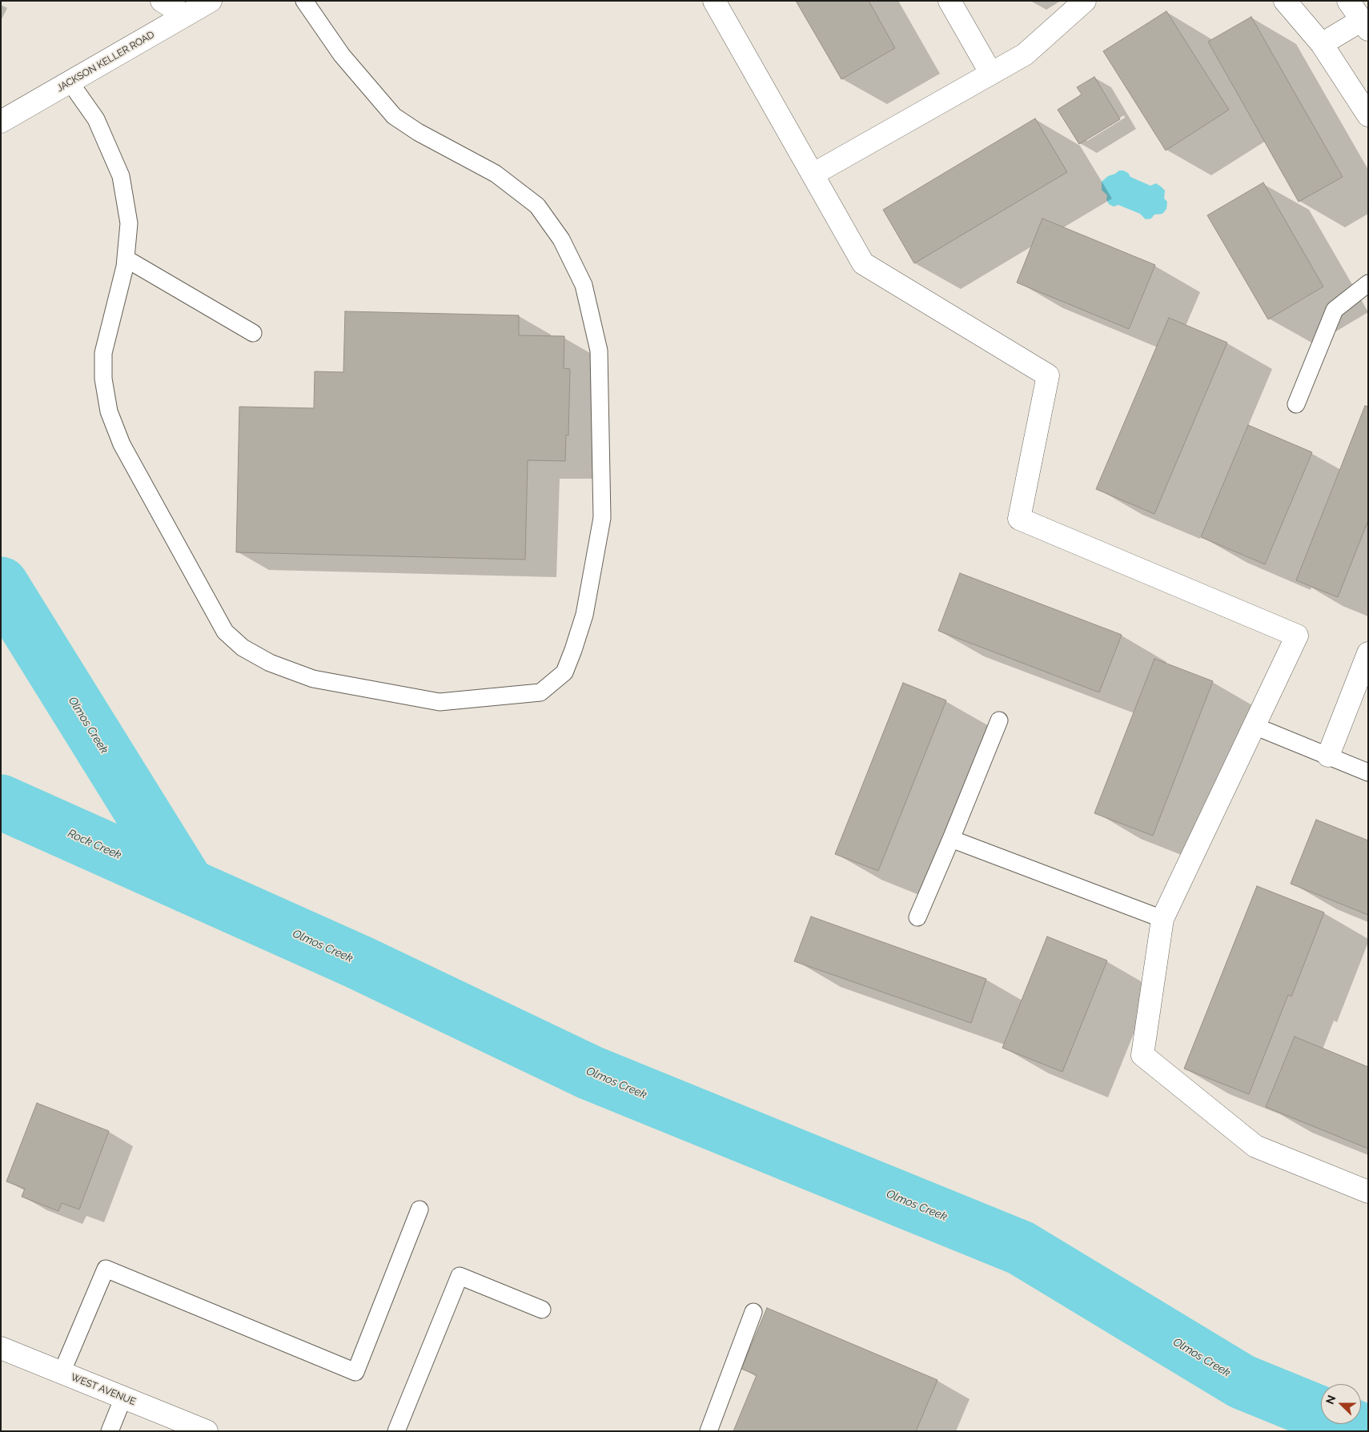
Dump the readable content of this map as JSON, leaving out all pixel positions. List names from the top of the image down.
{
  "streets": {
    "street": ["JACKSON KELLER ROAD", "WEST AVENUE"]
  },
  "water": ["Olmos Creek", "Rock Creek"],
  "north": "left"
}
